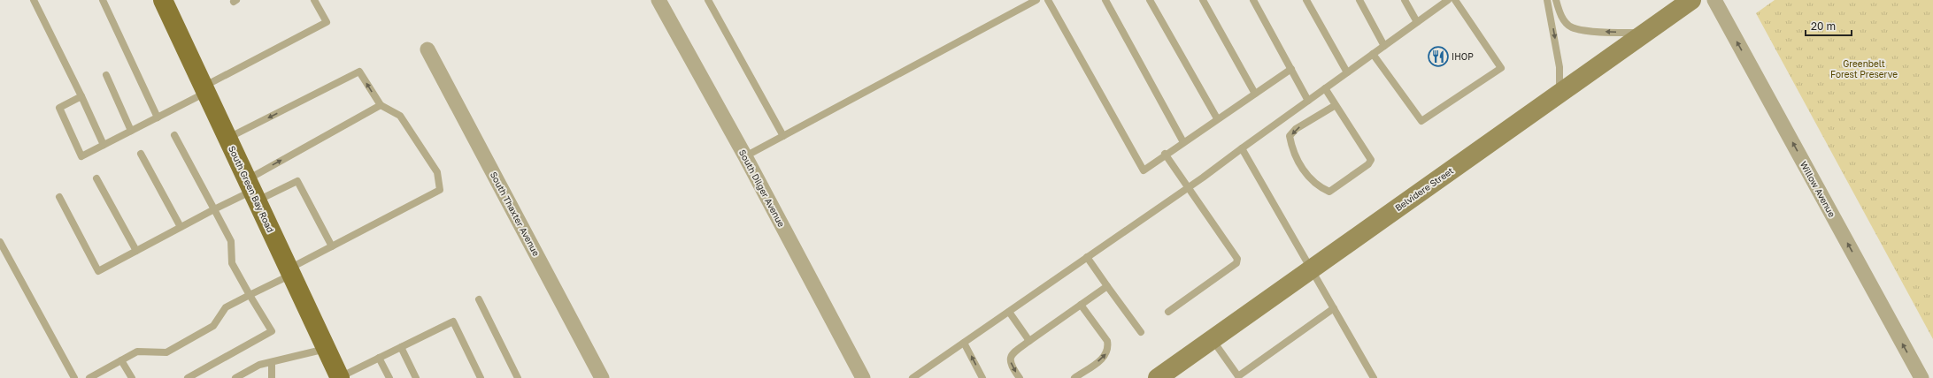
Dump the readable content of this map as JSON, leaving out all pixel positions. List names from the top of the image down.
{
  "streets": {
    "main road": ["South Green Bay Road", "Belvidere Street"],
    "street": ["South Dilger Avenue", "Willow Avenue", "South Thaxter Avenue"]
  },
  "one_way": ["Willow Avenue"],
  "parks": ["Greenbelt Forest Preserve"],
  "places": {
    "restaurant": ["IHOP"]
  },
  "scale_bar": "20 m"
}
